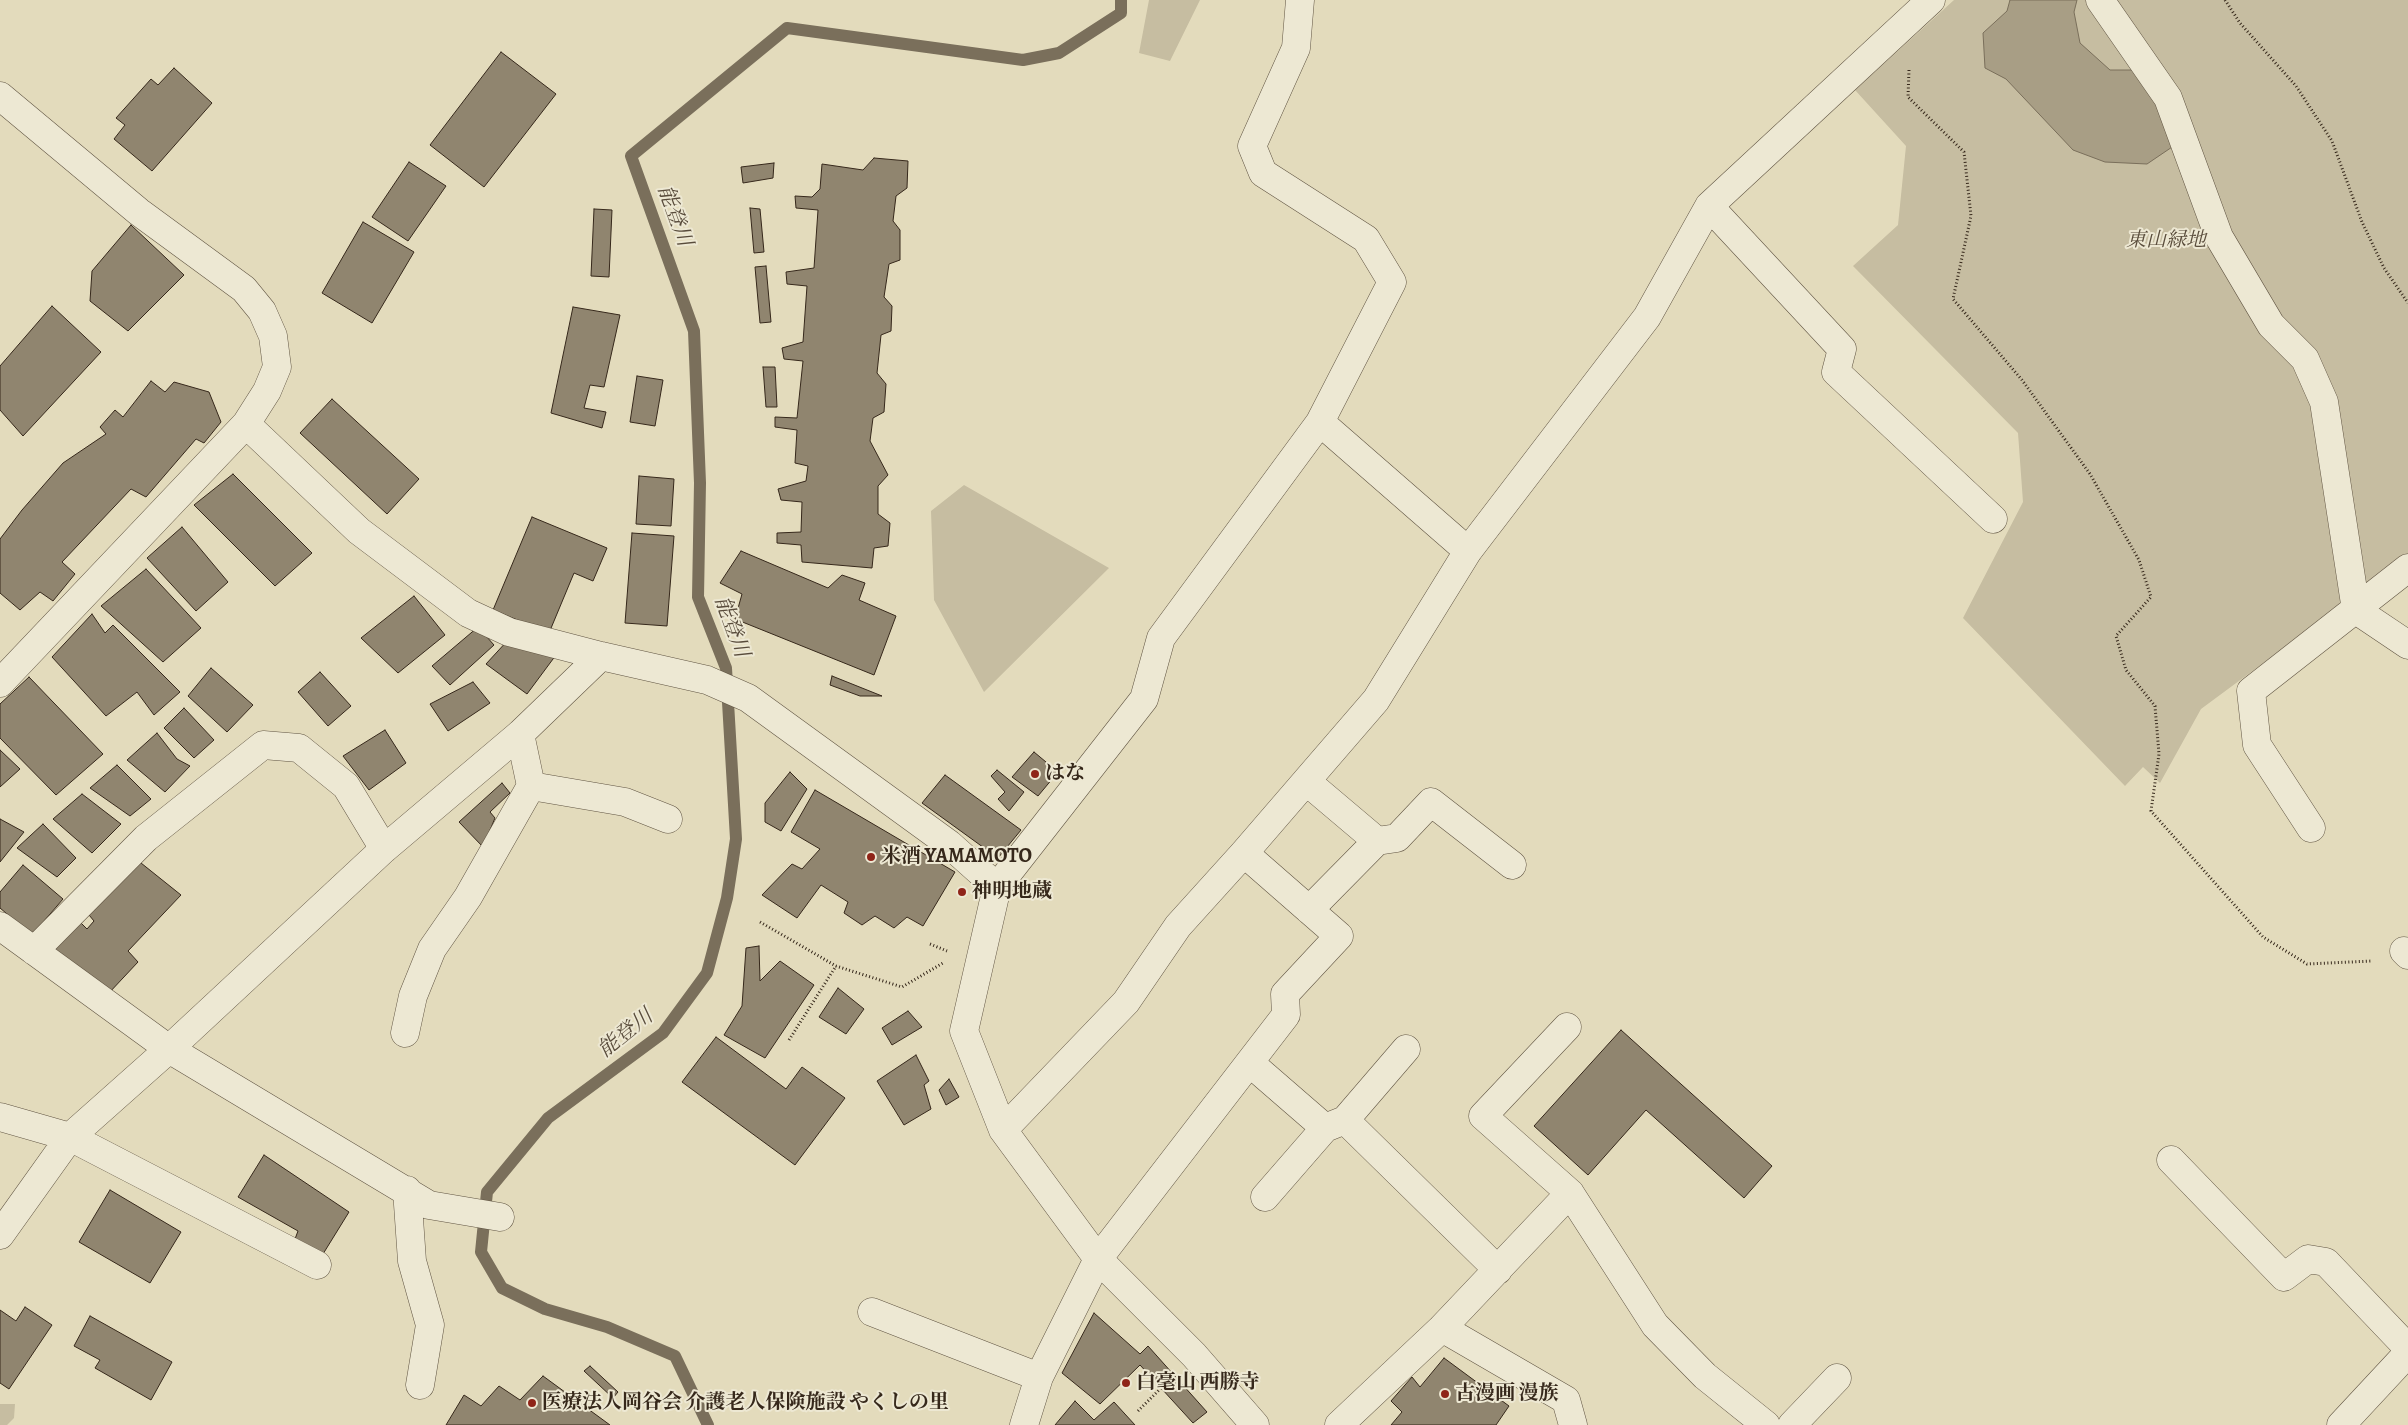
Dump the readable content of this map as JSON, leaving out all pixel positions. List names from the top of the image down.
{
  "water": ["能登川"],
  "parks": ["東山緑地"],
  "places": [
    "はな",
    "米酒 YAMAMOTO",
    "神明地蔵",
    "白毫山 西勝寺",
    "古漫画 漫族",
    "医療法人岡谷会 介護老人保険施設 やくしの里"
  ]
}
